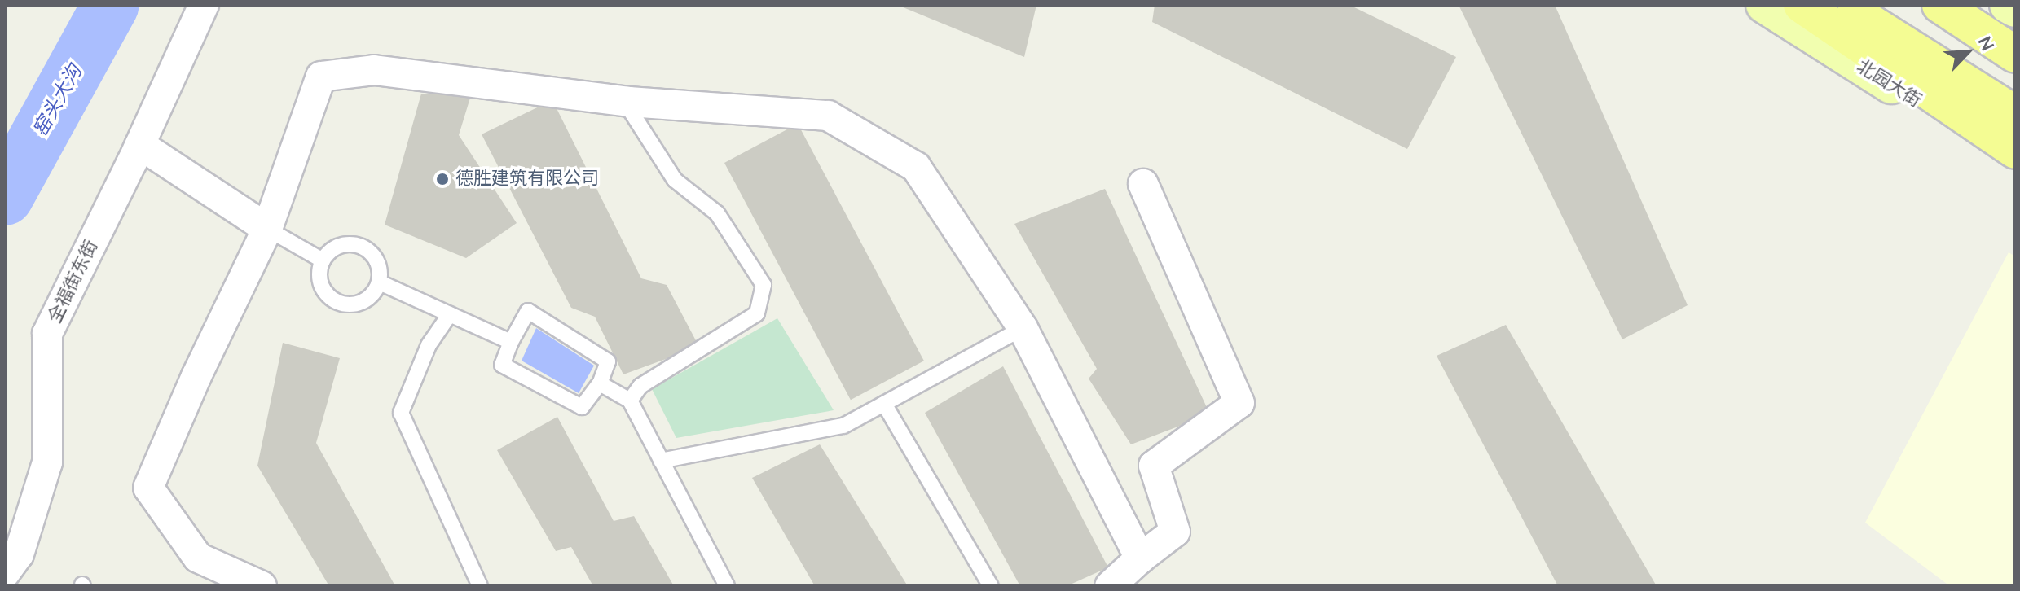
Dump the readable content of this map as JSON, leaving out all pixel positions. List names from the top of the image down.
{
  "streets": {
    "main road": ["北园大街"],
    "street": ["全福街东街"]
  },
  "water": ["窑头大沟"],
  "places": ["德胜建筑有限公司"],
  "north": "top right"
}
